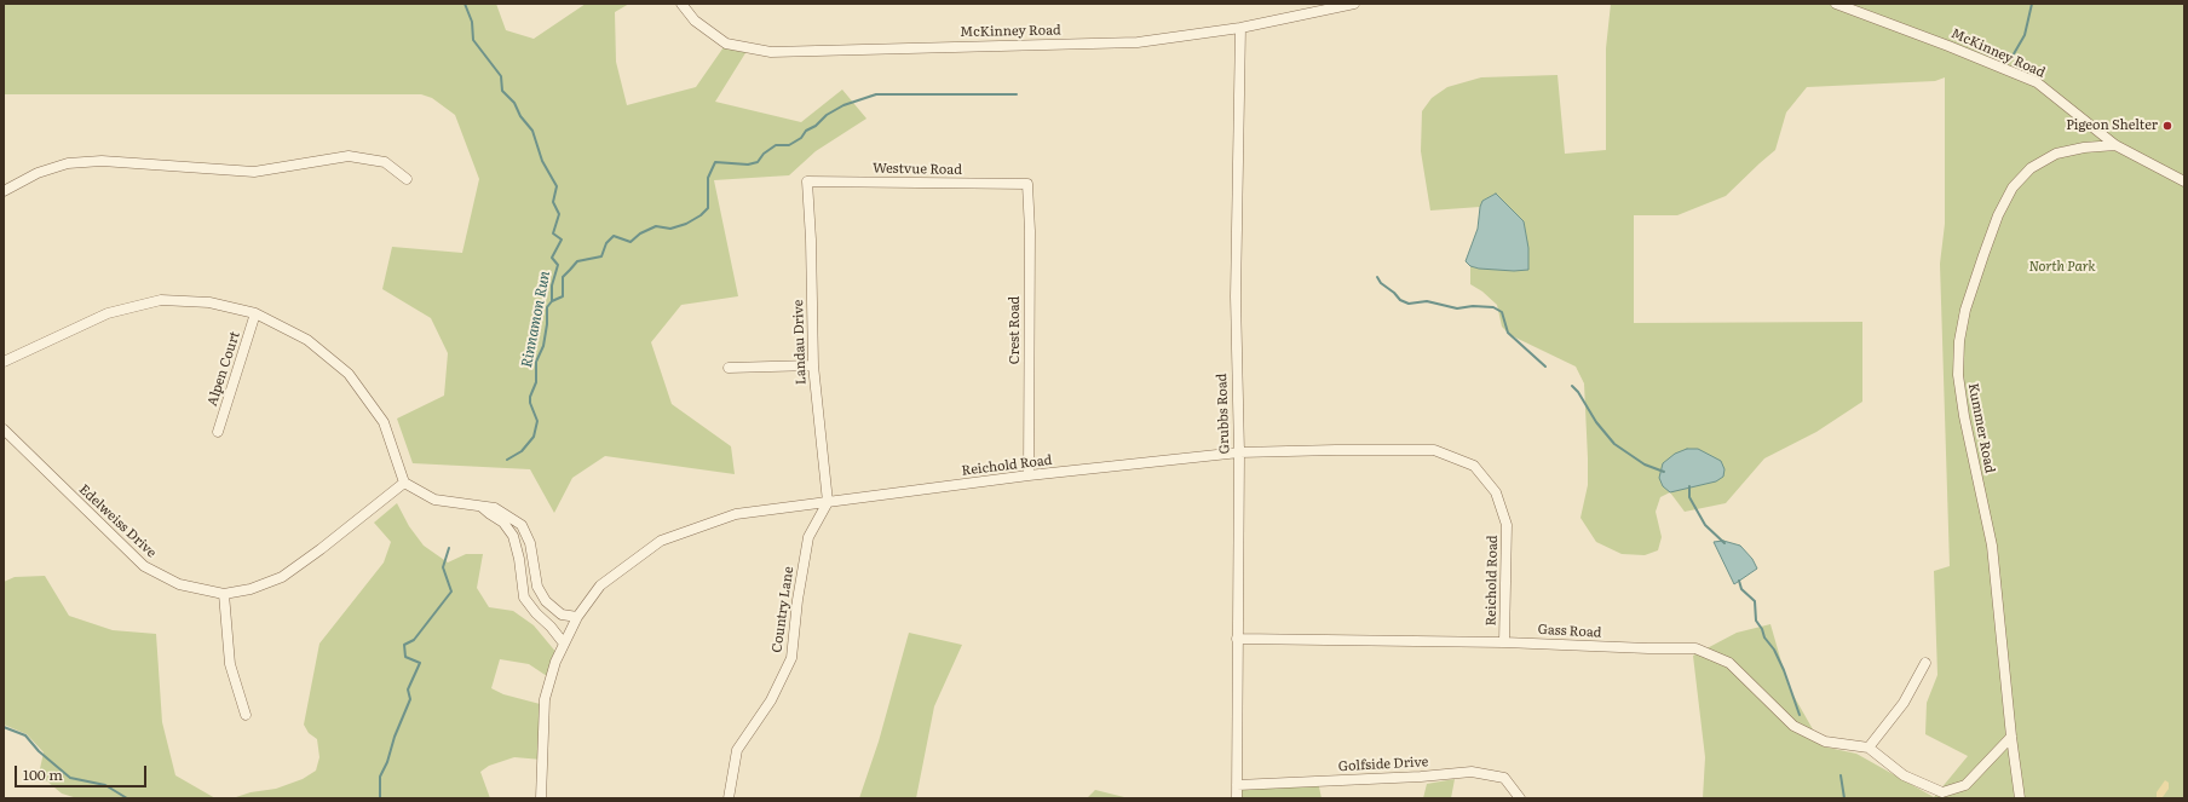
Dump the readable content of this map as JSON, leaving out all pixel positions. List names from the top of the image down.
{
  "streets": {
    "street": [
      "McKinney Road",
      "Westvue Road",
      "Crest Road",
      "Landau Drive",
      "Alpen Court",
      "Grubbs Road",
      "Kummer Road",
      "Reichold Road",
      "Edelweiss Drive",
      "Country Lane",
      "Gass Road",
      "Golfside Drive"
    ]
  },
  "crossings": [
    ["McKinney Road", "Grubbs Road"],
    ["McKinney Road", "Kummer Road"],
    ["Westvue Road", "Crest Road"],
    ["Westvue Road", "Landau Drive"],
    ["Crest Road", "Reichold Road"],
    ["Landau Drive", "Reichold Road"],
    ["Landau Drive", "Country Lane"],
    ["Grubbs Road", "Reichold Road"],
    ["Grubbs Road", "Gass Road"],
    ["Grubbs Road", "Golfside Drive"],
    ["Reichold Road", "Country Lane"],
    ["Reichold Road", "Gass Road"]
  ],
  "water": ["Rinnamon Run"],
  "parks": ["North Park"],
  "places": ["Pigeon Shelter"],
  "scale_bar": "100 m"
}
